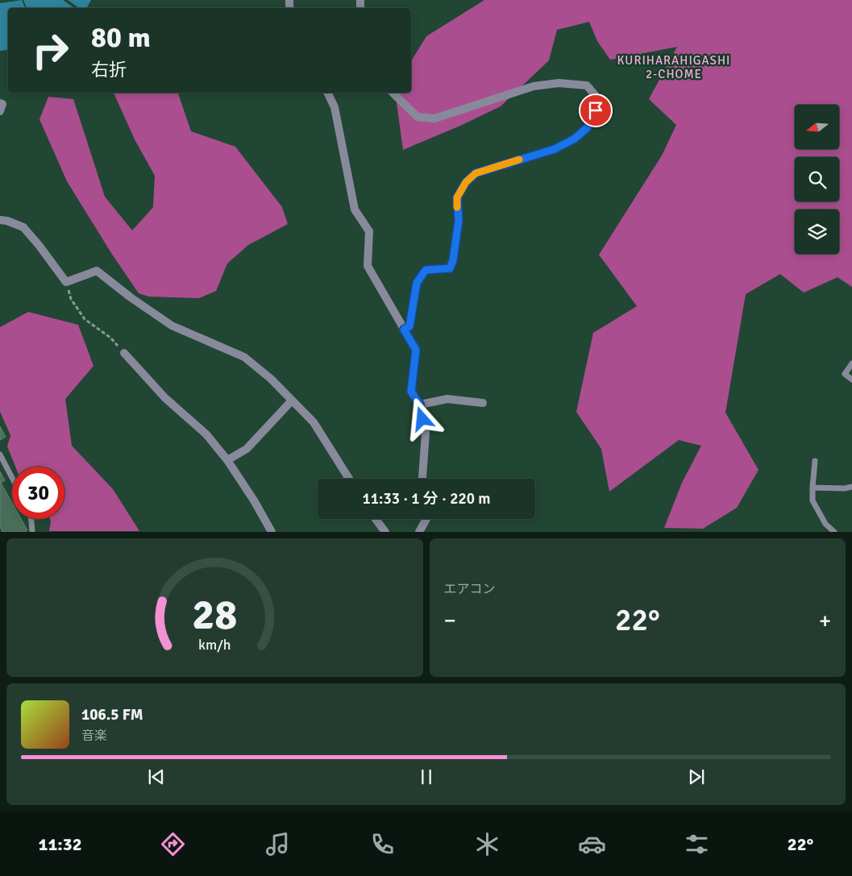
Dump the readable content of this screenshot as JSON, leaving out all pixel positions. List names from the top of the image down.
{
  "districts": ["KURIHARAHIGASHI 2-CHOME"],
  "north": "left",
  "page": {
    "turn": ["80 m", "右折"],
    "limit": "30",
    "trip": "11:33 · 1 分 · 220 m",
    "tile": "エアコン",
    "heat": ["−", "22°", "+"],
    "song": ["106.5 FM", "音楽"],
    "tabs": ["11:32", "22°"],
    "gauge": ["28", "km/h"]
  }
}
